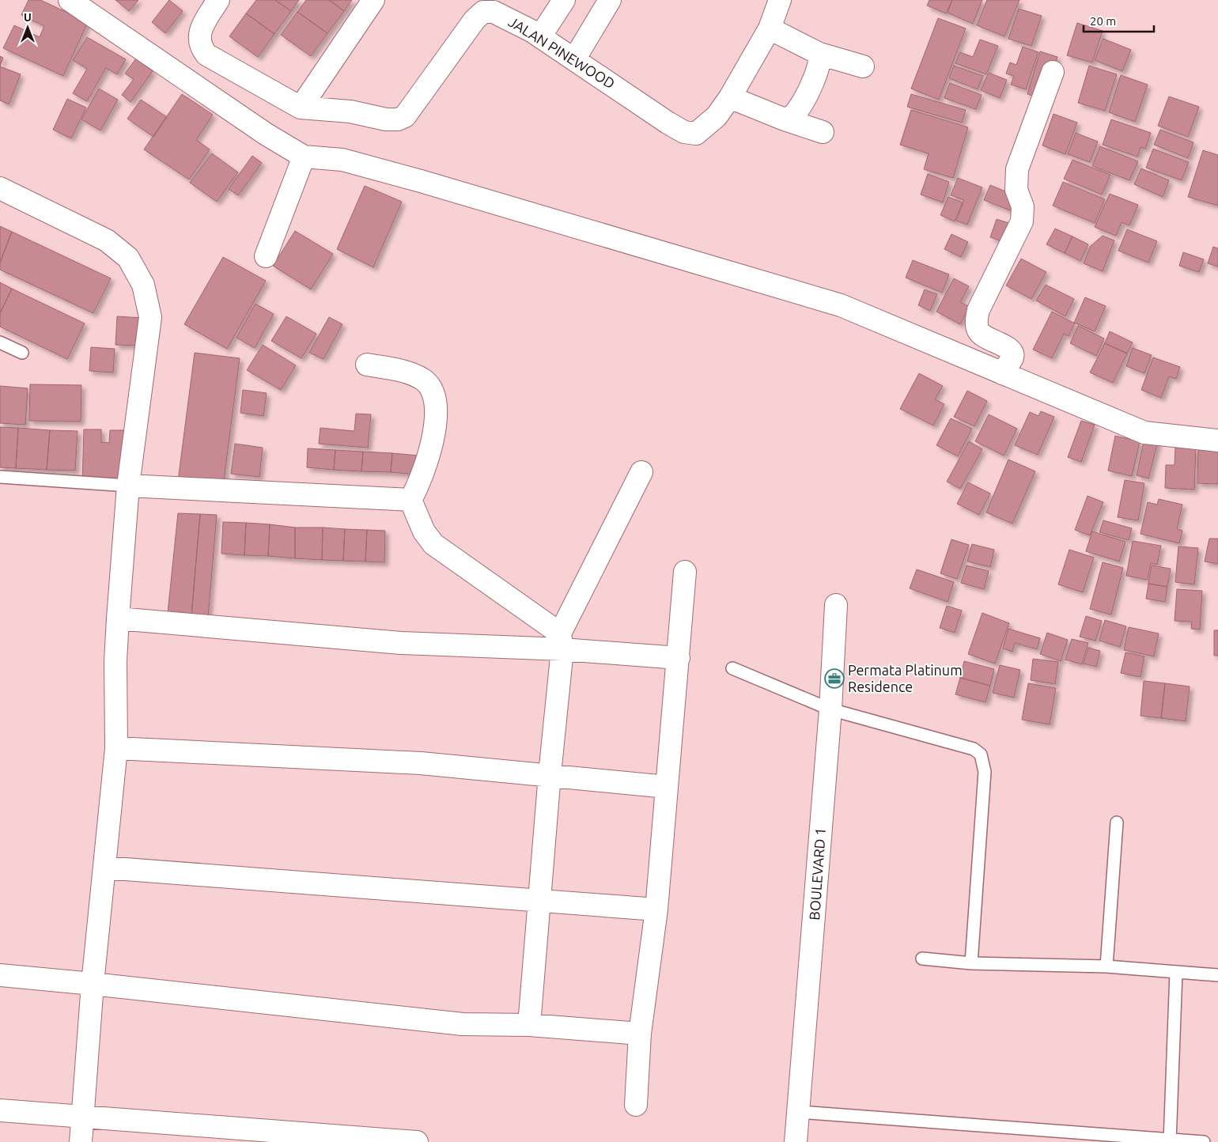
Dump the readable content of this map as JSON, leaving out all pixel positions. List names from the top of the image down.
{
  "streets": {
    "street": ["JALAN PINEWOOD", "BOULEVARD 1"]
  },
  "places": {
    "office": ["Permata Platinum Residence"]
  },
  "scale_bar": "20 m",
  "north": "top"
}
